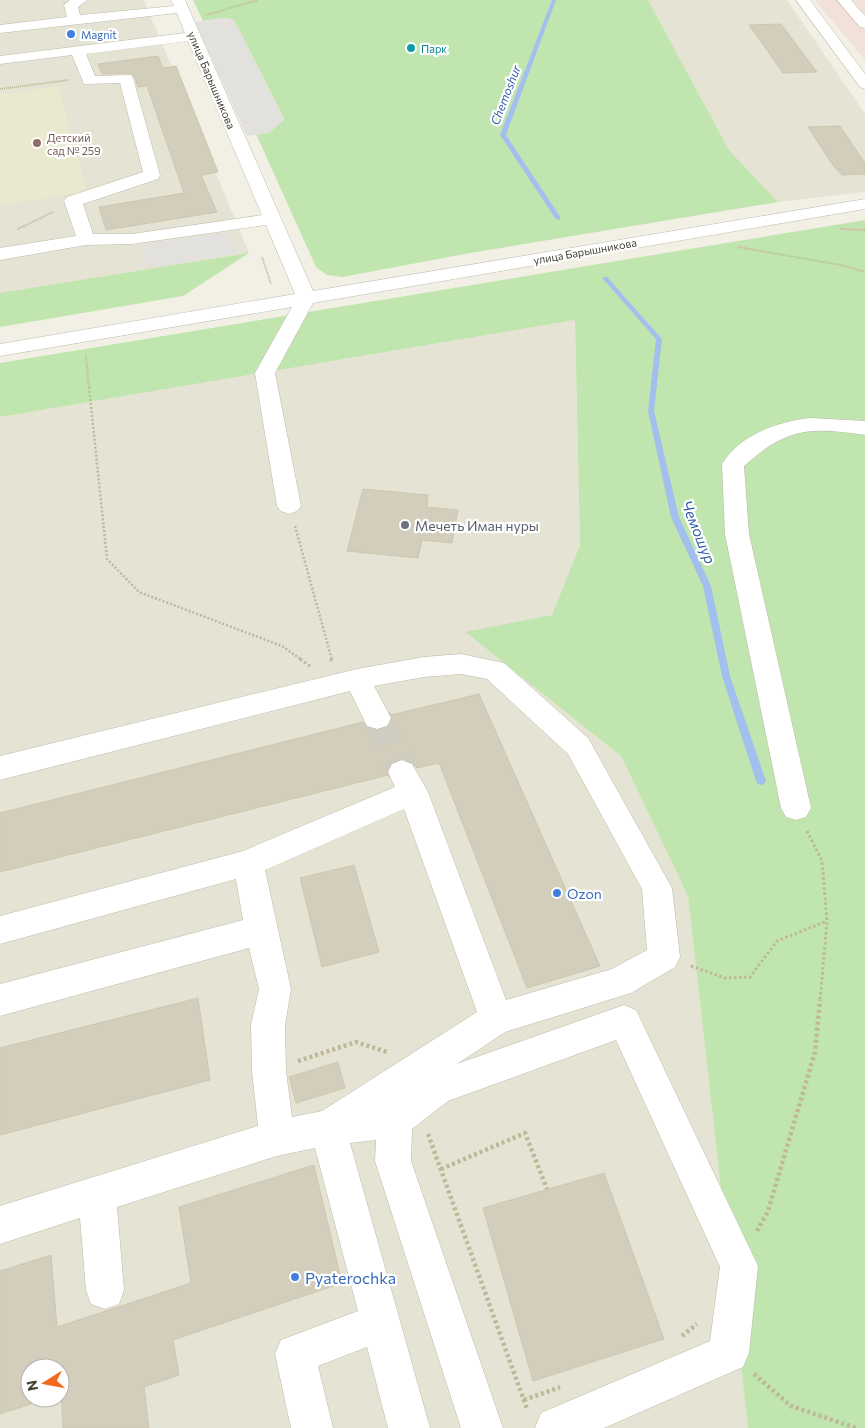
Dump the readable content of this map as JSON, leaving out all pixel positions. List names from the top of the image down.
{
  "streets": {
    "street": ["улица Барышникова"]
  },
  "water": ["Chemoshur", "Чемошур"],
  "places": [
    "Magnit",
    "Парк",
    "Детский сад № 259",
    "Мечеть Иман нуры",
    "Ozon",
    "Pyaterochka"
  ],
  "north": "left"
}
